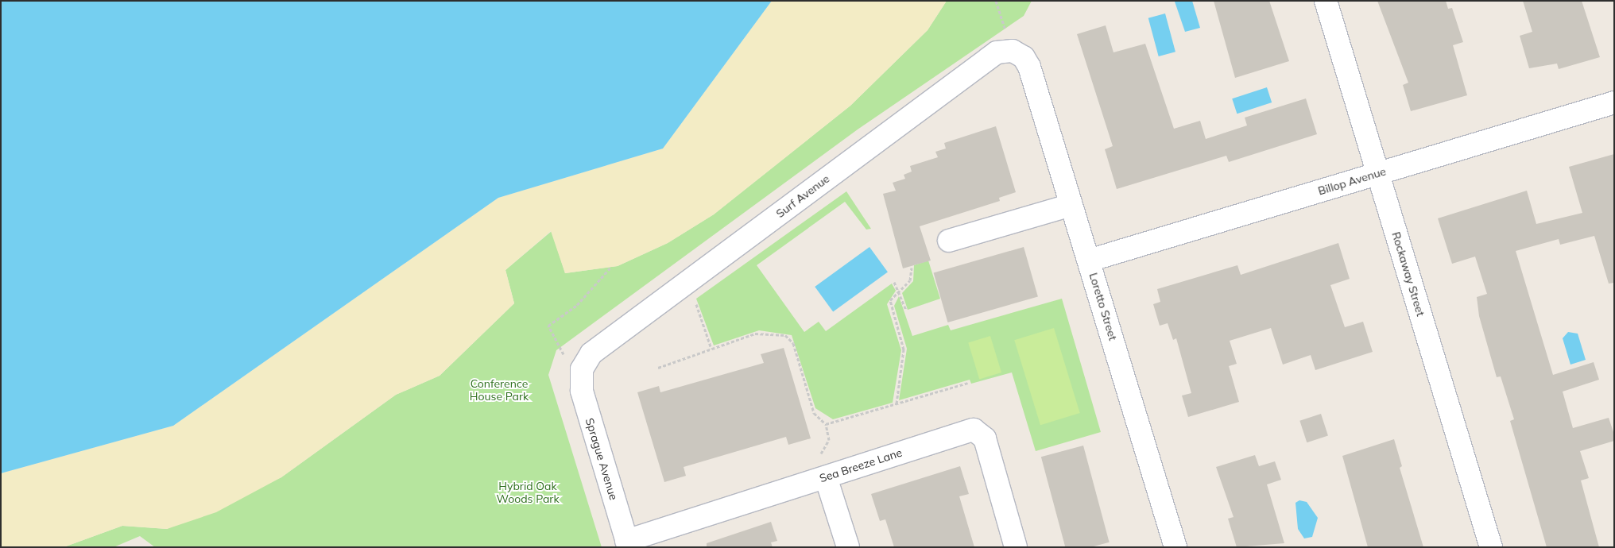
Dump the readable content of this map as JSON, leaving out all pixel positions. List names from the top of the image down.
{
  "streets": {
    "street": [
      "Billop Avenue",
      "Surf Avenue",
      "Rockaway Street",
      "Loretto Street",
      "Sprague Avenue",
      "Sea Breeze Lane"
    ]
  },
  "crossings": [
    ["Billop Avenue", "Rockaway Street"],
    ["Billop Avenue", "Loretto Street"],
    ["Surf Avenue", "Loretto Street"],
    ["Surf Avenue", "Sprague Avenue"],
    ["Sprague Avenue", "Sea Breeze Lane"]
  ],
  "parks": ["Conference House Park", "Hybrid Oak Woods Park"]
}
